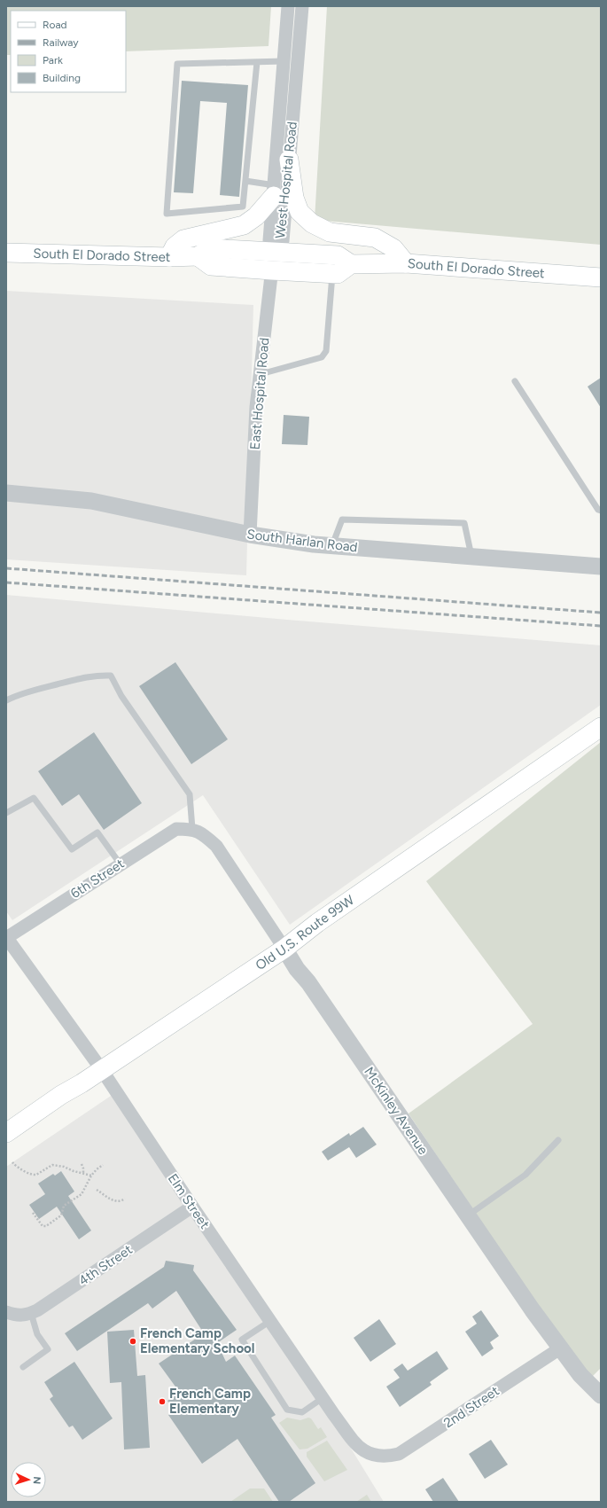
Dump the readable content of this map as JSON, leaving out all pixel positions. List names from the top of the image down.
{
  "streets": {
    "main road": ["South El Dorado Street", "Old U.S. Route 99W"],
    "street": [
      "West Hospital Road",
      "East Hospital Road",
      "South Harlan Road",
      "6th Street",
      "McKinley Avenue",
      "Elm Street",
      "4th Street",
      "2nd Street"
    ]
  },
  "crossings": [
    ["West Hospital Road", "South El Dorado Street"],
    ["West Hospital Road", "East Hospital Road"],
    ["South El Dorado Street", "East Hospital Road"],
    ["East Hospital Road", "South Harlan Road"],
    ["6th Street", "McKinley Avenue"],
    ["6th Street", "Elm Street"],
    ["Old U.S. Route 99W", "McKinley Avenue"],
    ["Old U.S. Route 99W", "Elm Street"],
    ["McKinley Avenue", "2nd Street"],
    ["Elm Street", "4th Street"],
    ["Elm Street", "2nd Street"]
  ],
  "places": ["French Camp Elementary School", "French Camp Elementary"],
  "legend": [
    "Road",
    "Railway",
    "Park",
    "Building"
  ],
  "north": "right"
}
